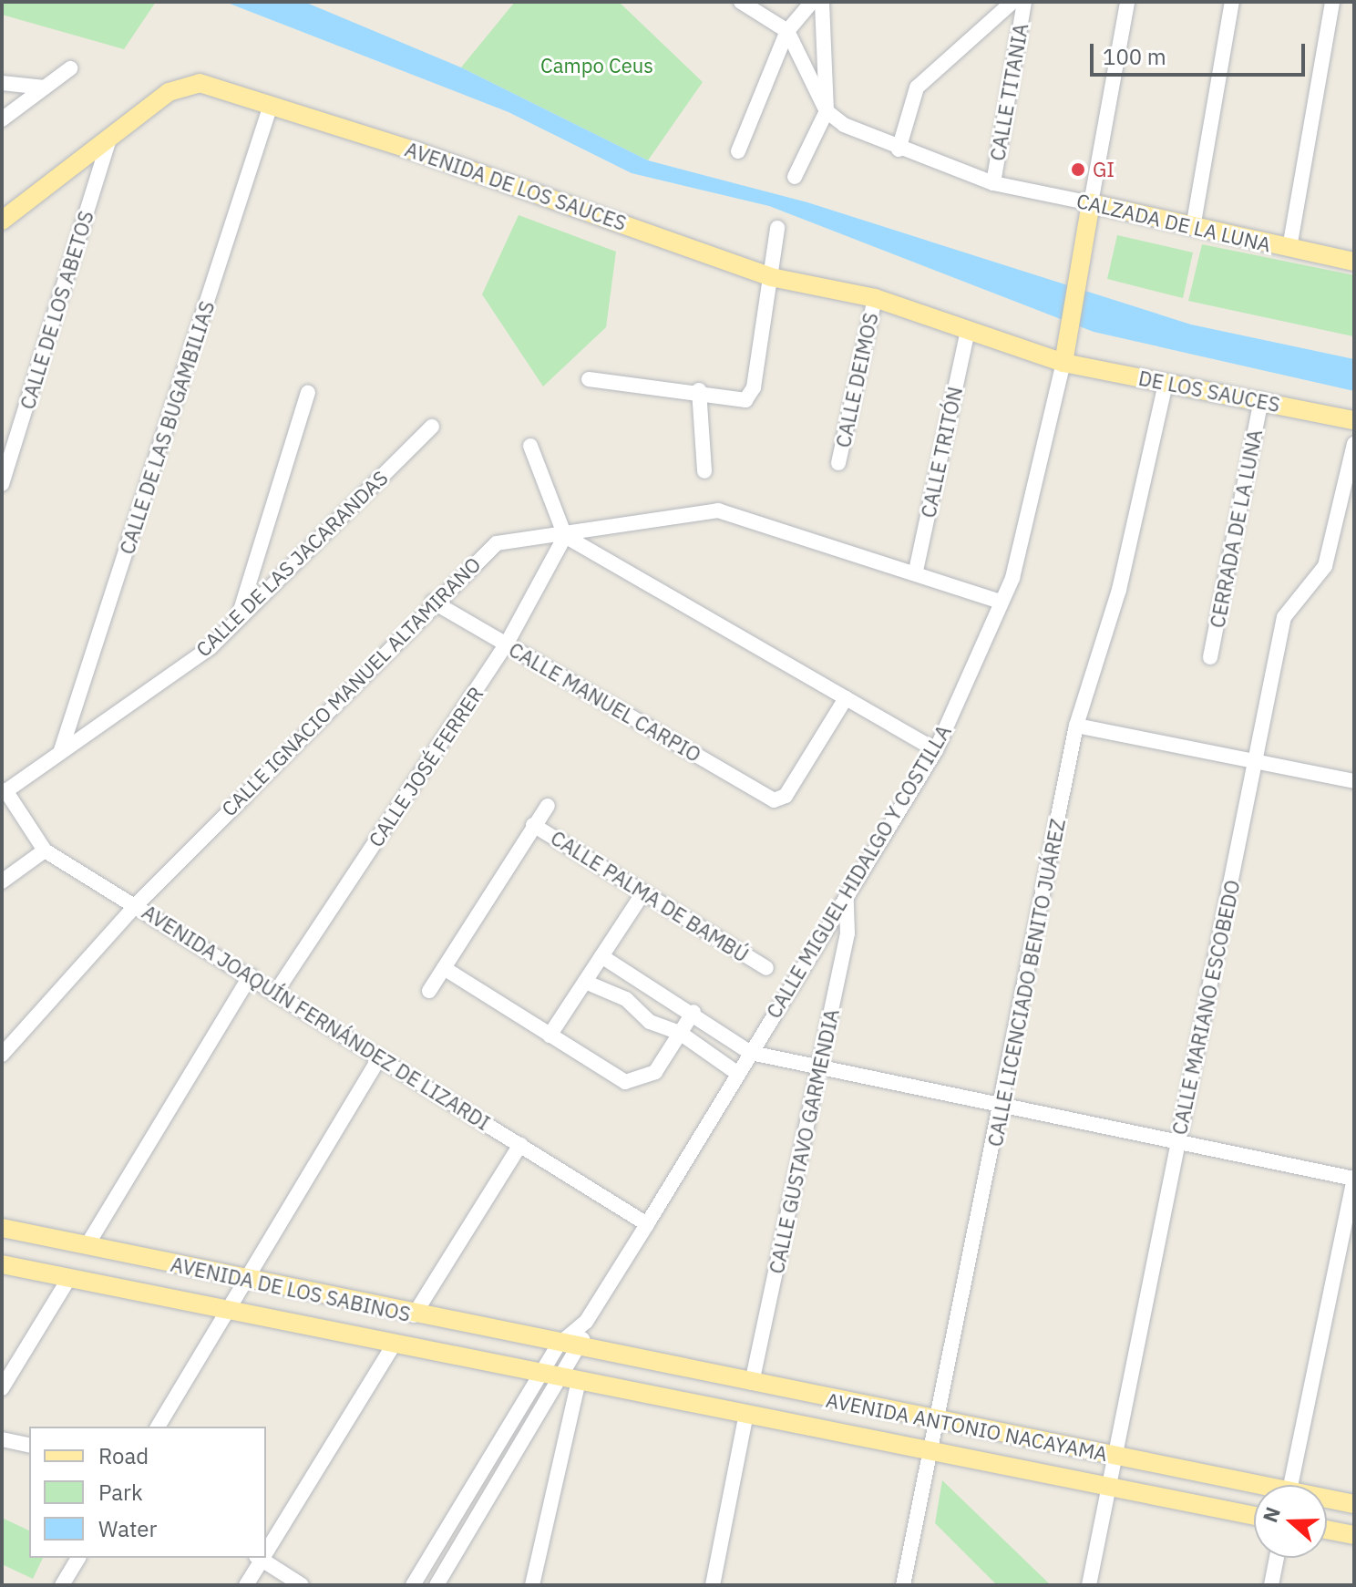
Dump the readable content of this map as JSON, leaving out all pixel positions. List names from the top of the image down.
{
  "streets": {
    "main road": [
      "AVENIDA DE LOS SAUCES",
      "CALZADA DE LA LUNA",
      "DE LOS SAUCES",
      "CALLE MIGUEL HIDALGO Y COSTILLA",
      "AVENIDA DE LOS SABINOS",
      "AVENIDA ANTONIO NACAYAMA"
    ],
    "street": [
      "CALLE TITANIA",
      "CALLE DE LOS ABETOS",
      "CALLE DEIMOS",
      "CALLE DE LAS BUGAMBILIAS",
      "CALLE TRITÓN",
      "CERRADA DE LA LUNA",
      "CALLE DE LAS JACARANDAS",
      "CALLE IGNACIO MANUEL ALTAMIRANO",
      "CALLE MANUEL CARPIO",
      "CALLE JOSÉ FERRER",
      "CALLE PALMA DE BAMBÚ",
      "CALLE LICENCIADO BENITO JUÁREZ",
      "CALLE MARIANO ESCOBEDO",
      "AVENIDA JOAQUÍN FERNÁNDEZ DE LIZARDI",
      "CALLE GUSTAVO GARMENDIA"
    ]
  },
  "crossings": [
    ["CALLE TITANIA", "CALZADA DE LA LUNA"],
    ["AVENIDA DE LOS SAUCES", "CALLE DE LOS ABETOS"],
    ["AVENIDA DE LOS SAUCES", "CALLE DEIMOS"],
    ["AVENIDA DE LOS SAUCES", "DE LOS SAUCES"],
    ["AVENIDA DE LOS SAUCES", "CALLE DE LAS BUGAMBILIAS"],
    ["AVENIDA DE LOS SAUCES", "CALLE TRITÓN"],
    ["AVENIDA DE LOS SAUCES", "CALLE MIGUEL HIDALGO Y COSTILLA"],
    ["CALZADA DE LA LUNA", "CALLE MIGUEL HIDALGO Y COSTILLA"],
    ["DE LOS SAUCES", "CERRADA DE LA LUNA"],
    ["DE LOS SAUCES", "CALLE MIGUEL HIDALGO Y COSTILLA"],
    ["DE LOS SAUCES", "CALLE LICENCIADO BENITO JUÁREZ"],
    ["CALLE DE LAS BUGAMBILIAS", "CALLE DE LAS JACARANDAS"],
    ["CALLE TRITÓN", "CALLE IGNACIO MANUEL ALTAMIRANO"],
    ["CALLE DE LAS JACARANDAS", "AVENIDA JOAQUÍN FERNÁNDEZ DE LIZARDI"],
    ["CALLE IGNACIO MANUEL ALTAMIRANO", "CALLE MANUEL CARPIO"],
    ["CALLE IGNACIO MANUEL ALTAMIRANO", "CALLE JOSÉ FERRER"],
    ["CALLE IGNACIO MANUEL ALTAMIRANO", "CALLE MIGUEL HIDALGO Y COSTILLA"],
    ["CALLE IGNACIO MANUEL ALTAMIRANO", "AVENIDA JOAQUÍN FERNÁNDEZ DE LIZARDI"],
    ["CALLE MANUEL CARPIO", "CALLE JOSÉ FERRER"],
    ["CALLE JOSÉ FERRER", "AVENIDA JOAQUÍN FERNÁNDEZ DE LIZARDI"],
    ["CALLE MIGUEL HIDALGO Y COSTILLA", "AVENIDA JOAQUÍN FERNÁNDEZ DE LIZARDI"],
    ["CALLE MIGUEL HIDALGO Y COSTILLA", "CALLE GUSTAVO GARMENDIA"],
    ["CALLE MIGUEL HIDALGO Y COSTILLA", "AVENIDA DE LOS SABINOS"],
    ["CALLE MIGUEL HIDALGO Y COSTILLA", "AVENIDA ANTONIO NACAYAMA"],
    ["CALLE LICENCIADO BENITO JUÁREZ", "AVENIDA ANTONIO NACAYAMA"],
    ["CALLE MARIANO ESCOBEDO", "AVENIDA ANTONIO NACAYAMA"],
    ["CALLE GUSTAVO GARMENDIA", "AVENIDA ANTONIO NACAYAMA"],
    ["AVENIDA DE LOS SABINOS", "AVENIDA ANTONIO NACAYAMA"]
  ],
  "parks": ["Campo Ceus"],
  "places": ["GI"],
  "legend": ["Road", "Park", "Water"],
  "scale_bar": "100 m",
  "north": "left"
}
